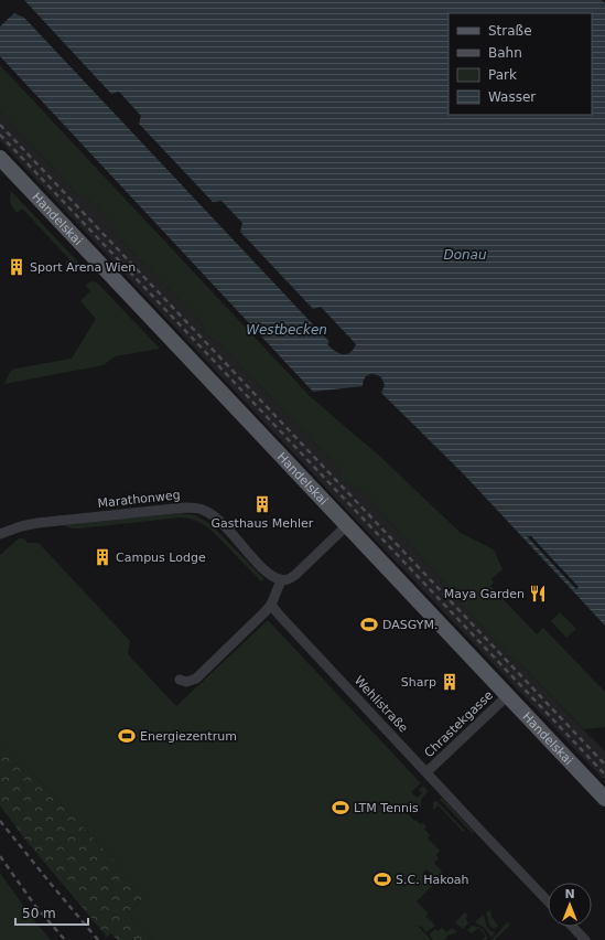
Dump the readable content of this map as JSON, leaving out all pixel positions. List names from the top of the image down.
{
  "streets": {
    "main road": ["Handelskai"],
    "street": ["Marathonweg", "Wehlistraße", "Chrastekgasse"]
  },
  "crossings": [
    ["Handelskai", "Chrastekgasse"],
    ["Wehlistraße", "Chrastekgasse"]
  ],
  "water": ["Donau", "Westbecken"],
  "places": {
    "building": [
      "Sport Arena Wien",
      "Gasthaus Mehler",
      "Campus Lodge",
      "Sharp"
    ],
    "restaurant": ["Maya Garden"],
    "sports": [
      "DASGYM.",
      "Energiezentrum",
      "LTM Tennis",
      "S.C. Hakoah"
    ]
  },
  "legend": [
    "Straße",
    "Bahn",
    "Park",
    "Wasser"
  ],
  "scale_bar": "50 m",
  "north": "top"
}
